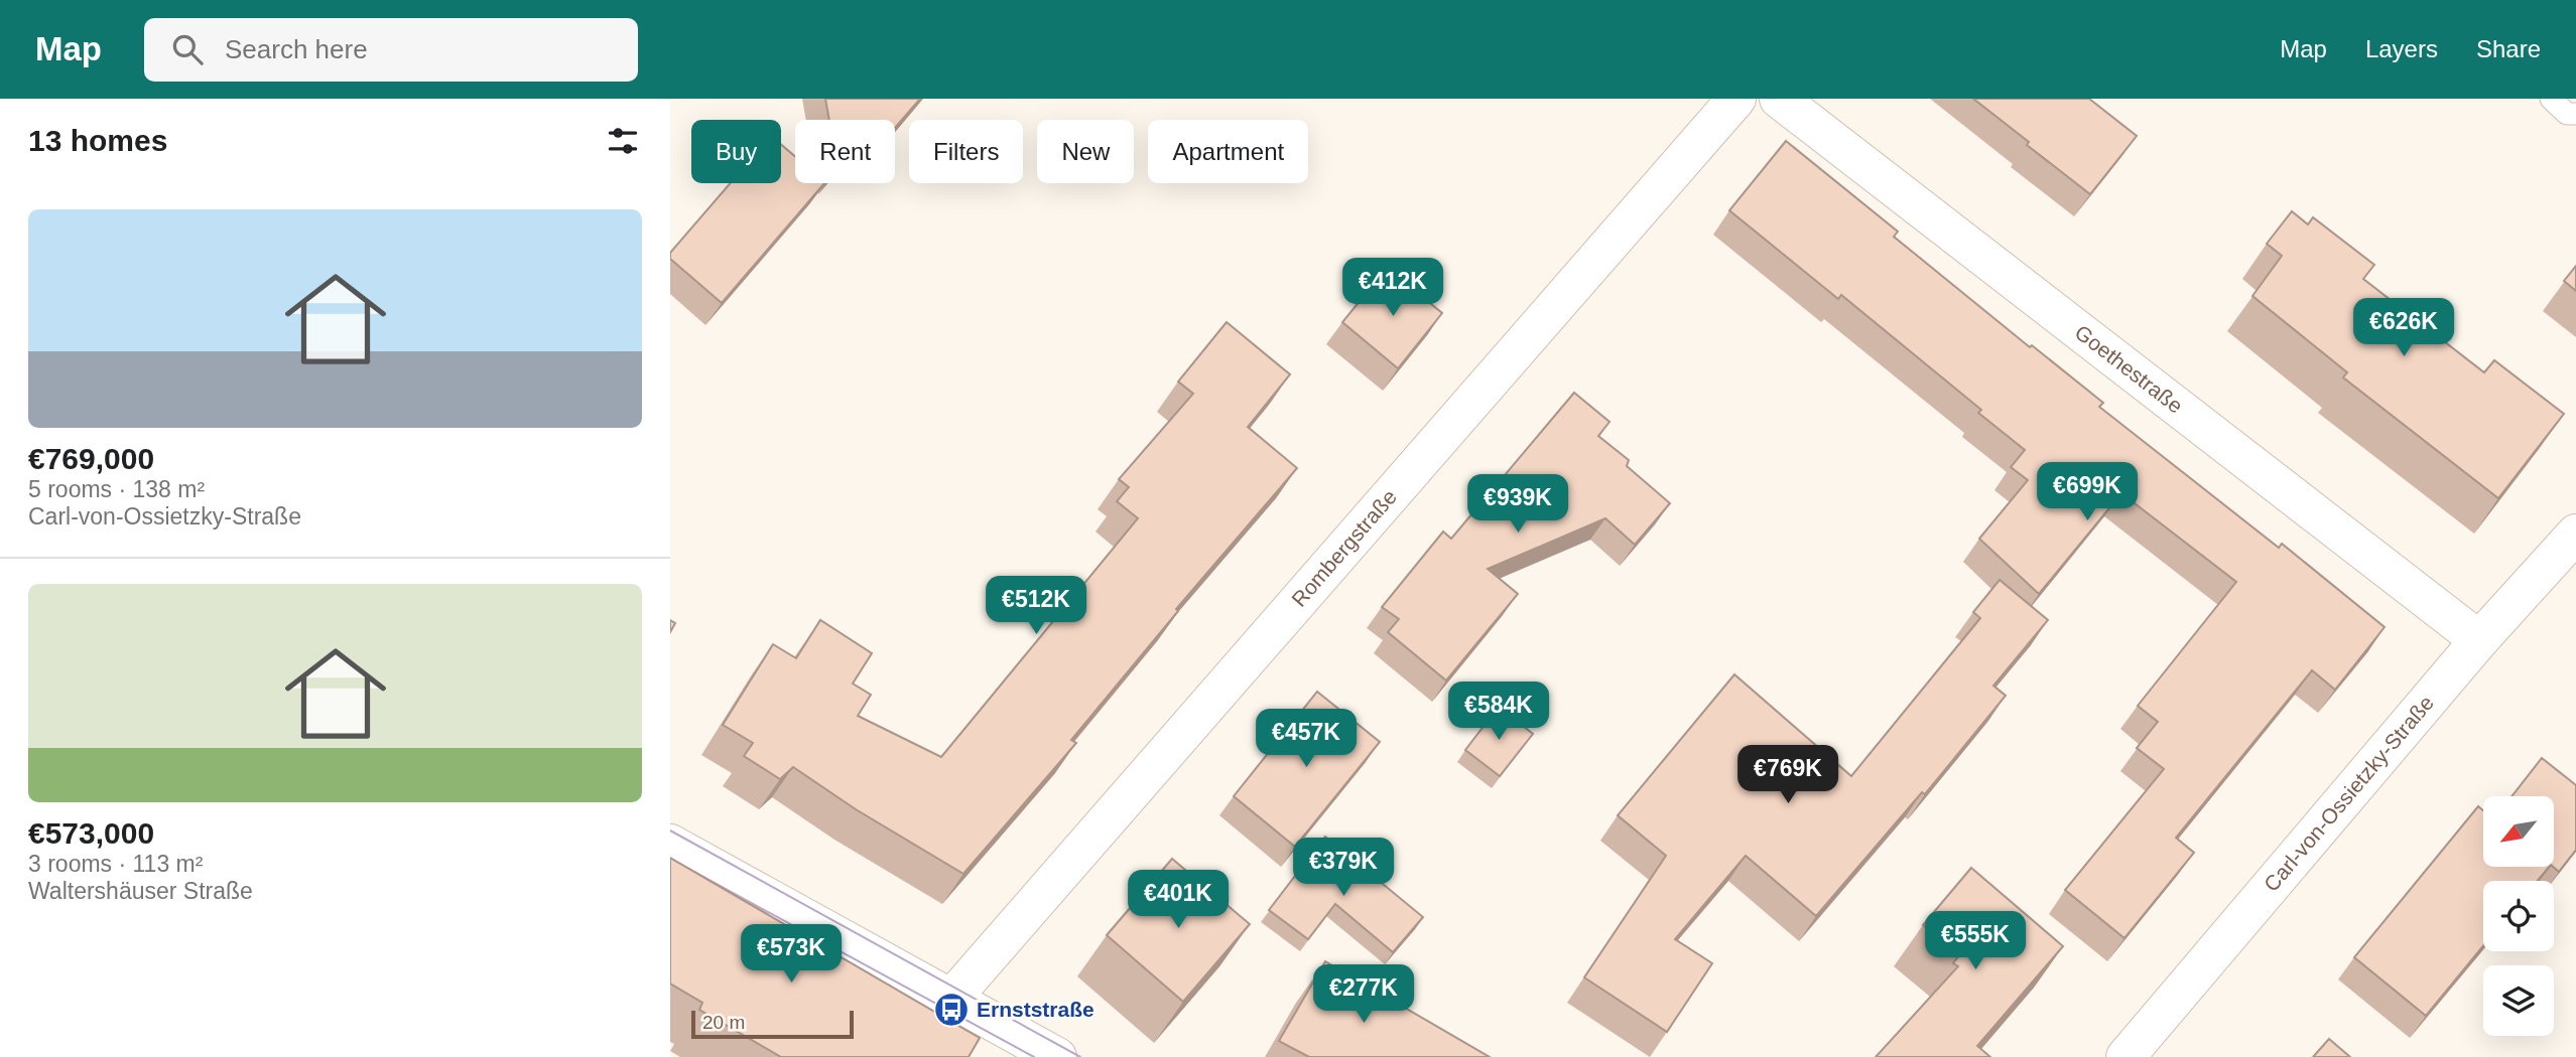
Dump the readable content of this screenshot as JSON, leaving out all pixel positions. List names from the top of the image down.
{
  "streets": {
    "street": ["Goethestraße", "Rombergstraße", "Carl-von-Ossietzky-Straße"]
  },
  "crossings": [
    ["Goethestraße", "Carl-von-Ossietzky-Straße"]
  ],
  "places": {
    "bus stop": ["Ernststraße"]
  },
  "scale_bar": "20 m",
  "north": "bottom left",
  "page": {
    "header": "Map",
    "search": "Search here",
    "nav": ["Map", "Layers", "Share"],
    "heading": "13 homes",
    "chip": [
      "Buy",
      "Rent",
      "Filters",
      "New",
      "Apartment"
    ],
    "list": [
      {
        "name": "€769,000",
        "note": "5 rooms · 138 m² · Carl-von-Ossietzky-Straße"
      },
      {
        "name": "€573,000",
        "note": "3 rooms · 113 m² · Waltershäuser Straße"
      }
    ],
    "price": [
      "€412K",
      "€626K",
      "€699K",
      "€939K",
      "€512K",
      "€584K",
      "€457K",
      "€769K",
      "€379K",
      "€401K",
      "€555K",
      "€573K",
      "€277K"
    ],
    "scale": "20 m"
  }
}
